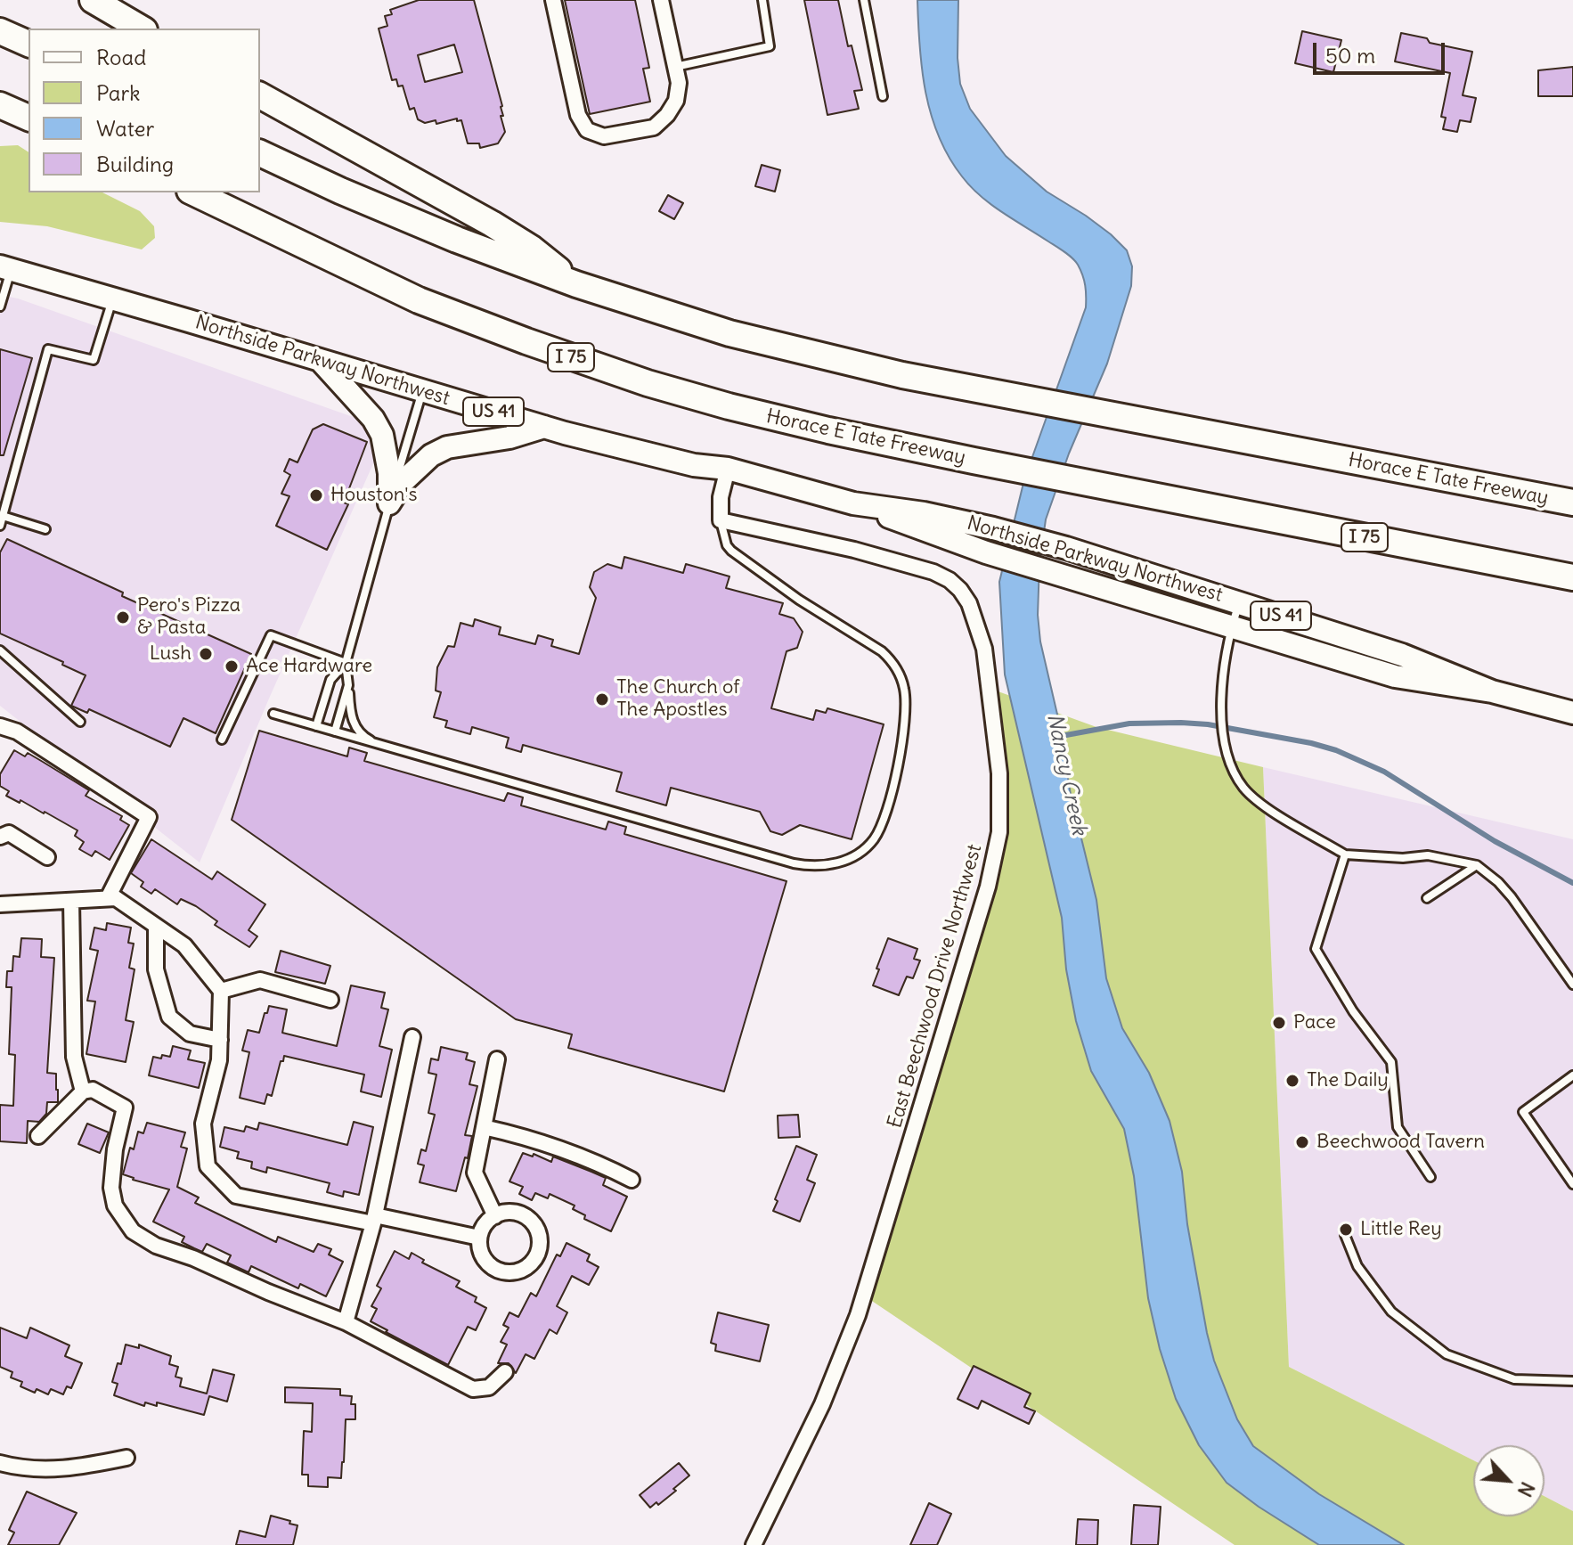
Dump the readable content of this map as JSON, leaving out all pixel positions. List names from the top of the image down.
{
  "streets": {
    "highway": ["I 75", "Horace E Tate Freeway"],
    "main road": ["Northside Parkway Northwest", "US 41"],
    "street": ["East Beechwood Drive Northwest"]
  },
  "water": ["Nancy Creek"],
  "places": [
    "Houston's",
    "Pero's Pizza & Pasta",
    "Lush",
    "Ace Hardware",
    "The Church of The Apostles",
    "Pace",
    "The Daily",
    "Beechwood Tavern",
    "Little Rey"
  ],
  "legend": [
    "Road",
    "Park",
    "Water",
    "Building"
  ],
  "scale_bar": "50 m",
  "north": "bottom right"
}
